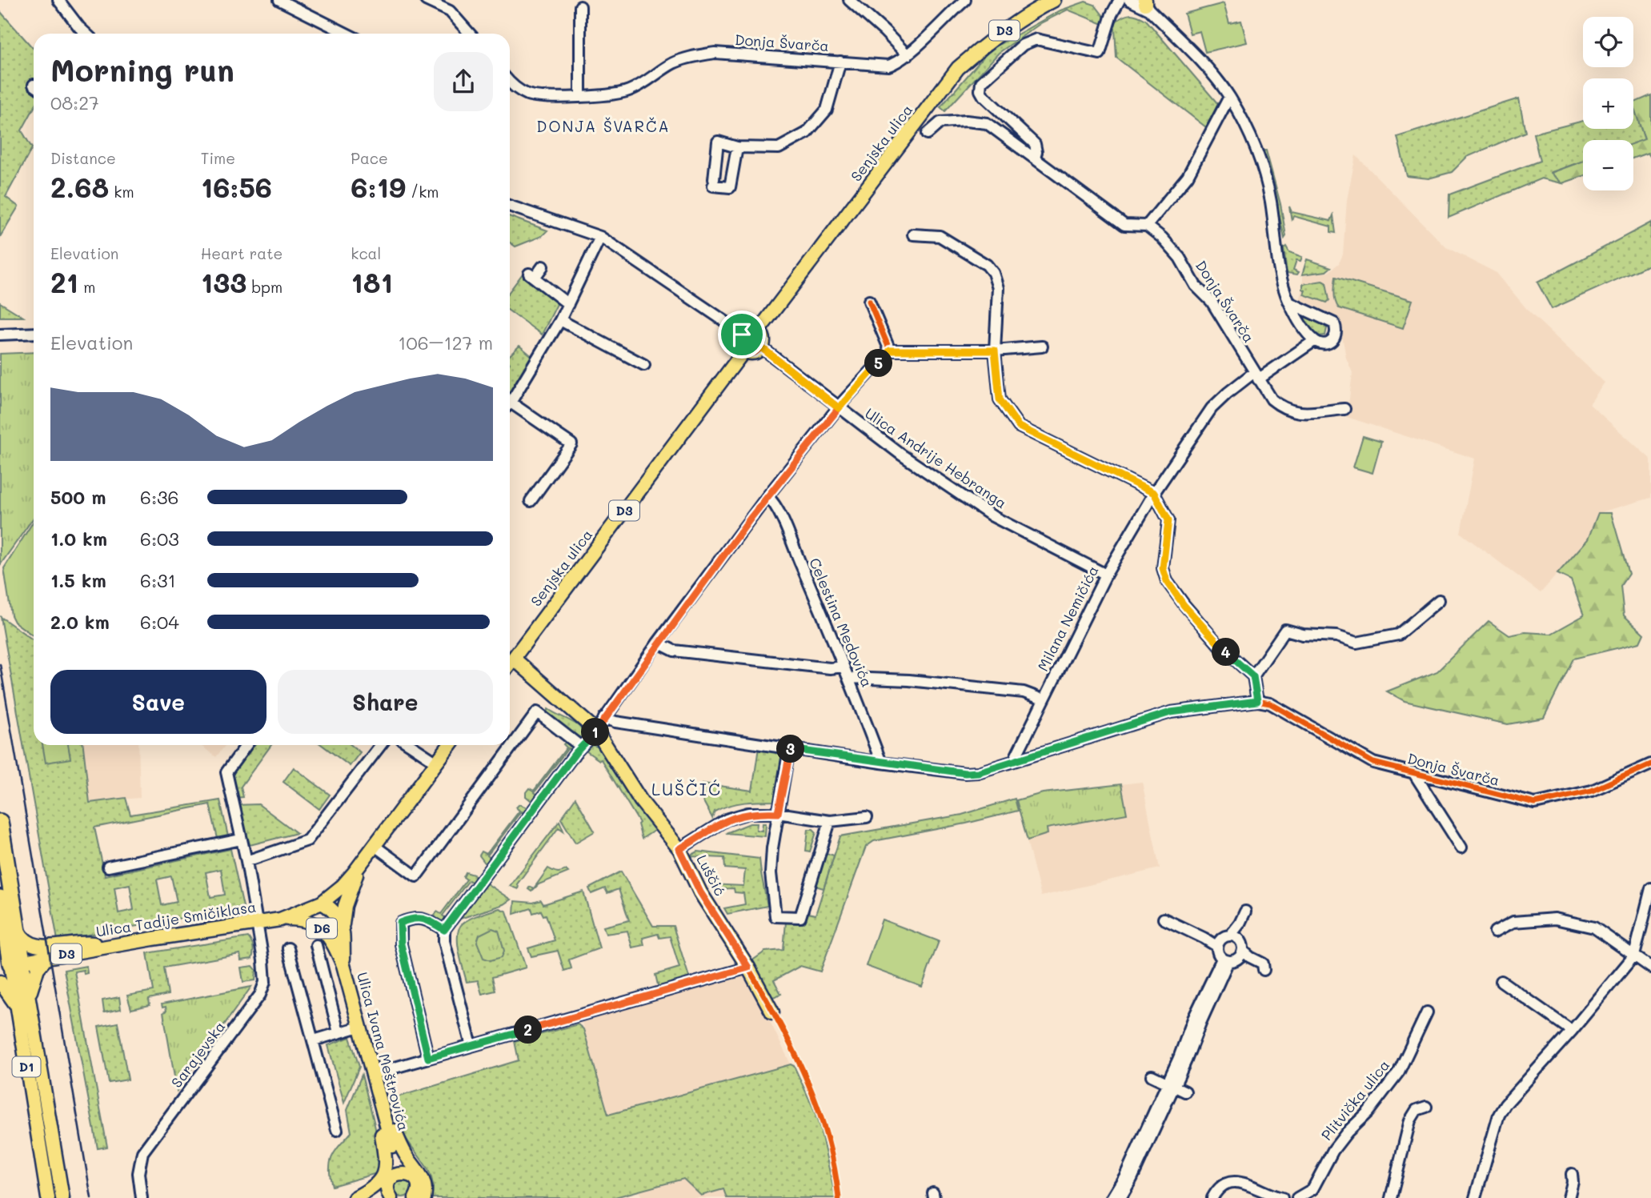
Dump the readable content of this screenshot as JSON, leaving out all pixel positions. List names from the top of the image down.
{
  "streets": {
    "highway": ["D1"],
    "main road": [
      "D3",
      "Senjska ulica",
      "Luščić",
      "Ulica Tadije Smičiklasa",
      "D6",
      "Ulica Ivana Meštrovića"
    ],
    "street": [
      "Donja Švarča",
      "Ulica Andrije Hebranga",
      "Milana Nemičića",
      "Celestina Medovića",
      "Sarajevska",
      "Plitvička ulica"
    ]
  },
  "crossings": [
    ["D3", "Ulica Tadije Smičiklasa"],
    ["D3", "D6"],
    ["Senjska ulica", "Ulica Andrije Hebranga"],
    ["Ulica Andrije Hebranga", "Milana Nemičića"],
    ["Ulica Tadije Smičiklasa", "D6"],
    ["Ulica Tadije Smičiklasa", "Sarajevska"],
    ["Ulica Tadije Smičiklasa", "D1"],
    ["D6", "Ulica Ivana Meštrovića"]
  ],
  "districts": ["DONJA ŠVARČA", "LUŠČIĆ"],
  "page": {
    "map_buttons": ["+", "−"],
    "heading": ["Morning run", "08:27"],
    "stats": [
      ["Distance", "2.68 km"],
      ["Time", "16:56"],
      ["Pace", "6:19 /km"],
      ["Elevation", "21 m"],
      ["Heart rate", "133 bpm"],
      ["kcal", "181"]
    ],
    "chart": ["Elevation", "106–127 m"],
    "pins": [
      "5",
      "4",
      "1",
      "3",
      "2"
    ],
    "list": [
      {
        "name": "500 m",
        "note": "6:36"
      },
      {
        "name": "1.0 km",
        "note": "6:03"
      },
      {
        "name": "1.5 km",
        "note": "6:31"
      },
      {
        "name": "2.0 km",
        "note": "6:04"
      }
    ],
    "buttons": ["Save", "Share"]
  }
}
